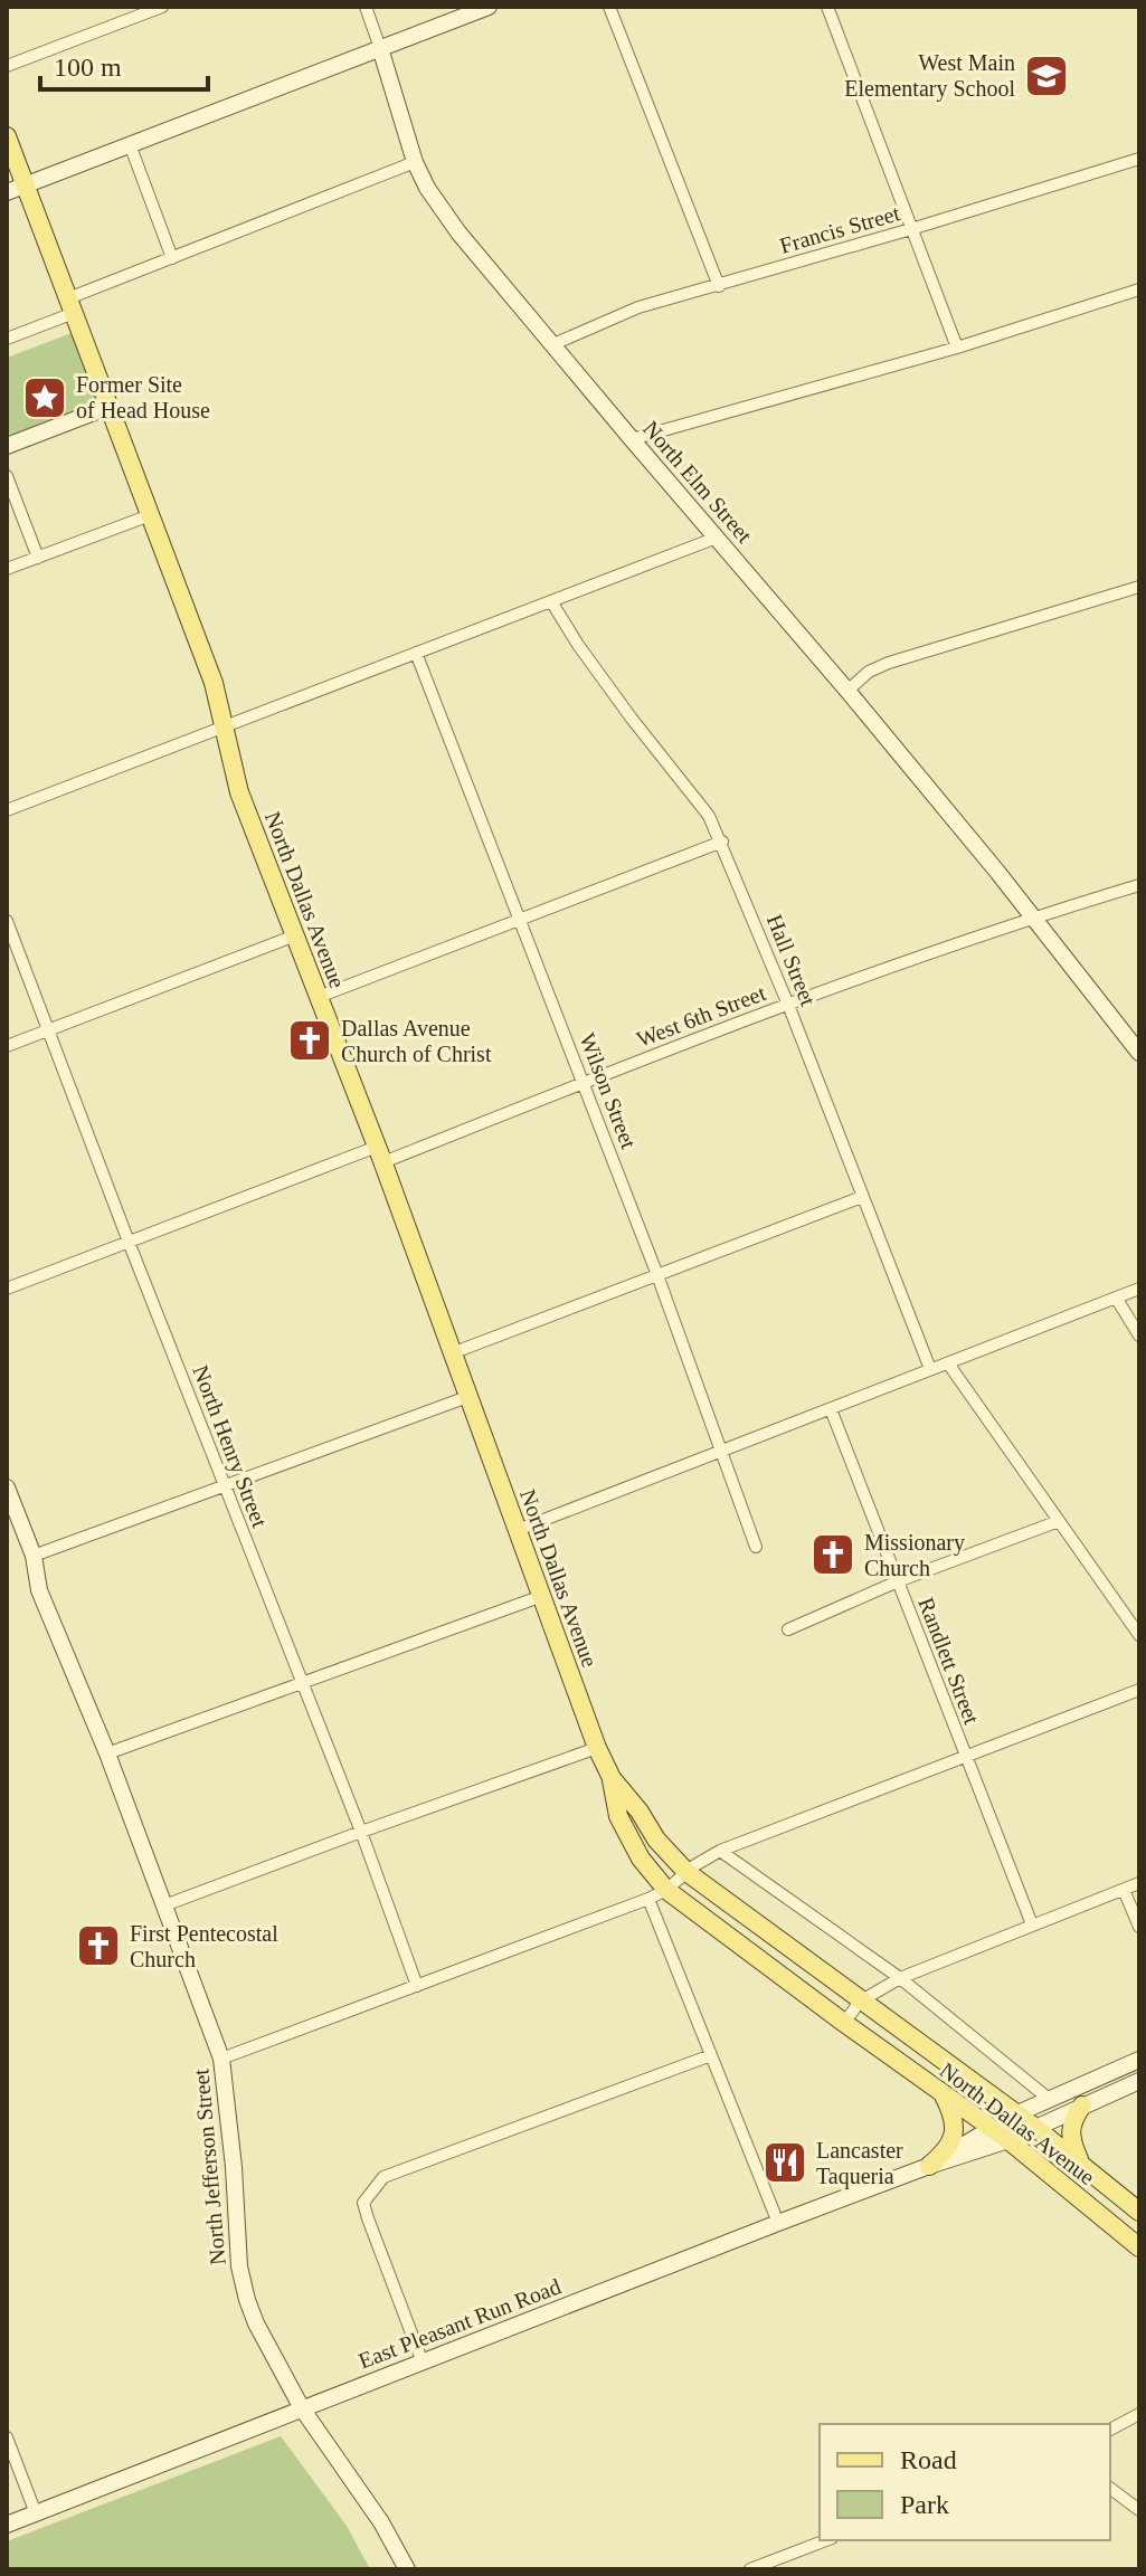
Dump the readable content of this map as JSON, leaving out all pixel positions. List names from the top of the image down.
{
  "streets": {
    "main road": ["North Dallas Avenue"],
    "street": [
      "Francis Street",
      "North Elm Street",
      "Hall Street",
      "West 6th Street",
      "Wilson Street",
      "North Henry Street",
      "Randlett Street",
      "North Jefferson Street",
      "East Pleasant Run Road"
    ]
  },
  "crossings": [
    ["Francis Street", "North Elm Street"],
    ["North Elm Street", "West 6th Street"],
    ["North Dallas Avenue", "West 6th Street"],
    ["Hall Street", "West 6th Street"],
    ["West 6th Street", "Wilson Street"],
    ["West 6th Street", "North Henry Street"],
    ["North Jefferson Street", "East Pleasant Run Road"]
  ],
  "places": {
    "school or university": ["West Main Elementary School"],
    "place": ["Former Site of Head House"],
    "church": ["Dallas Avenue Church of Christ", "Missionary Church", "First Pentecostal Church"],
    "restaurant": ["Lancaster Taqueria"]
  },
  "legend": ["Road", "Park"],
  "scale_bar": "100 m"
}
